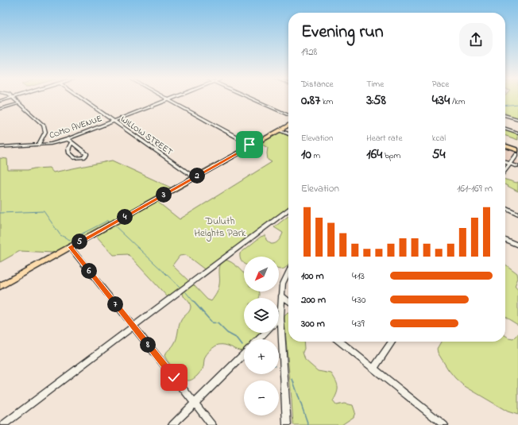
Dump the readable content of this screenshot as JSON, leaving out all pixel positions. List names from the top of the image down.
{
  "streets": {
    "street": ["COMO AVENUE", "WILLOW STREET"]
  },
  "crossings": [
    ["COMO AVENUE", "WILLOW STREET"]
  ],
  "parks": ["Duluth Heights Park"],
  "north": "bottom left",
  "page": {
    "heading": ["Evening run", "19:28"],
    "stats": [
      ["Distance", "0.87 km"],
      ["Time", "3:58"],
      ["Pace", "4:34 /km"],
      ["Elevation", "10 m"],
      ["Heart rate", "164 bpm"],
      ["kcal", "54"]
    ],
    "pins": [
      "2",
      "3",
      "4",
      "5",
      "6",
      "7",
      "8"
    ],
    "chart": ["Elevation", "161–169 m"],
    "map_buttons": ["+", "−"],
    "list": [
      {
        "name": "100 m",
        "note": "4:13"
      },
      {
        "name": "200 m",
        "note": "4:30"
      },
      {
        "name": "300 m",
        "note": "4:39"
      }
    ]
  }
}
